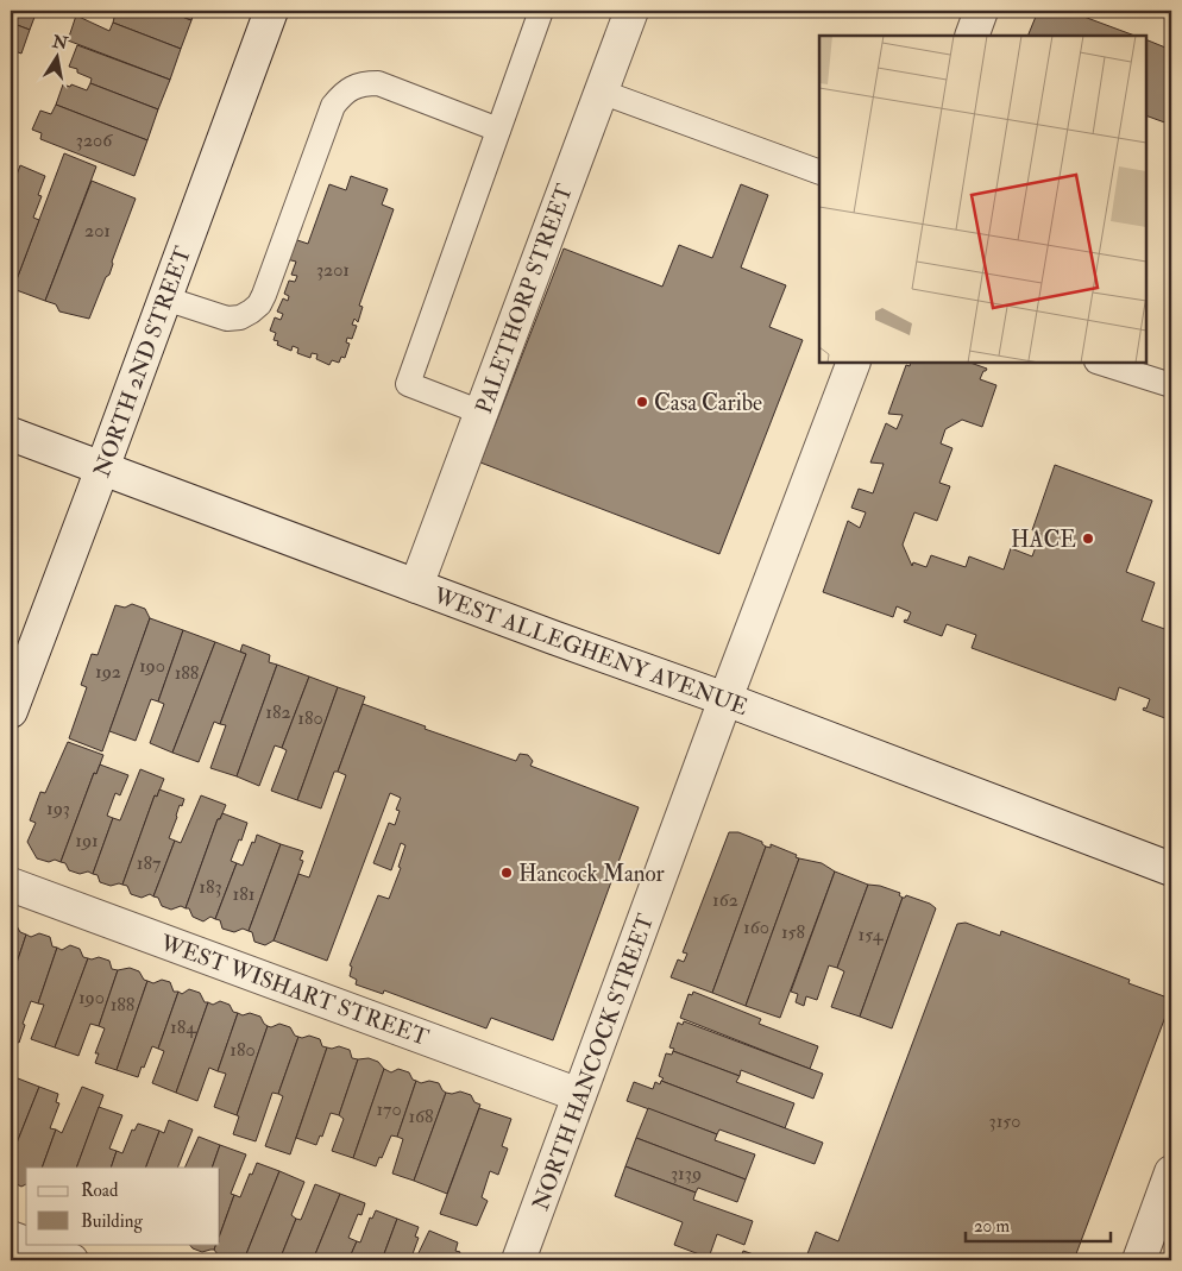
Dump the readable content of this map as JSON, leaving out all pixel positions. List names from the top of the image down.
{
  "streets": {
    "street": [
      "PALETHORP STREET",
      "NORTH 2ND STREET",
      "WEST ALLEGHENY AVENUE",
      "WEST WISHART STREET",
      "NORTH HANCOCK STREET"
    ]
  },
  "crossings": [
    ["PALETHORP STREET", "WEST ALLEGHENY AVENUE"],
    ["NORTH 2ND STREET", "WEST ALLEGHENY AVENUE"],
    ["WEST ALLEGHENY AVENUE", "NORTH HANCOCK STREET"],
    ["WEST WISHART STREET", "NORTH HANCOCK STREET"]
  ],
  "places": ["Casa Caribe", "HACE", "Hancock Manor"],
  "house_numbers": [
    "3206",
    "201",
    "3201",
    "190",
    "192",
    "188",
    "182",
    "180",
    "193",
    "191",
    "187",
    "183",
    "181",
    "162",
    "160",
    "158",
    "154",
    "190",
    "188",
    "184",
    "180",
    "170",
    "168",
    "3150",
    "3139"
  ],
  "legend": ["Road", "Building"],
  "scale_bar": "20 m",
  "north": "top"
}
